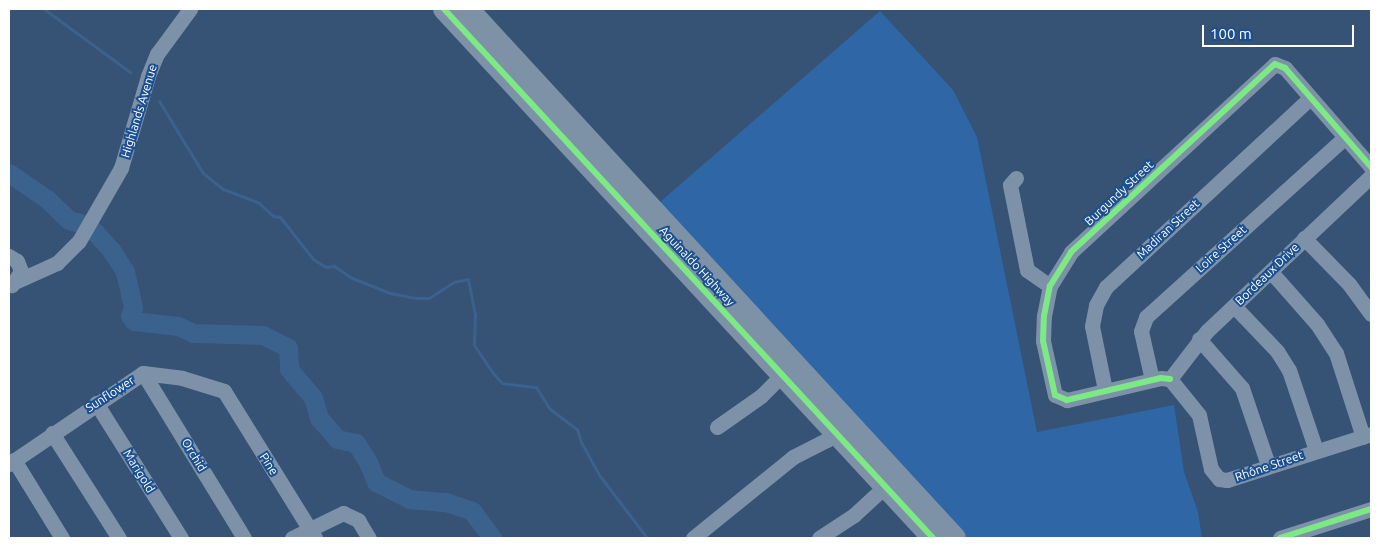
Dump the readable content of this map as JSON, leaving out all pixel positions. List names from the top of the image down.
{
  "streets": {
    "highway": ["Aguinaldo Highway"],
    "street": [
      "Highlands Avenue",
      "Burgundy Street",
      "Madiran Street",
      "Loire Street",
      "Bordeaux Drive",
      "Sunflower",
      "Orchid",
      "Pine",
      "Rhône Street",
      "Marigold"
    ]
  },
  "crossings": [
    ["Burgundy Street", "Madiran Street"],
    ["Burgundy Street", "Loire Street"],
    ["Burgundy Street", "Bordeaux Drive"],
    ["Burgundy Street", "Rhône Street"],
    ["Bordeaux Drive", "Rhône Street"],
    ["Sunflower", "Orchid"],
    ["Sunflower", "Pine"],
    ["Sunflower", "Marigold"]
  ],
  "scale_bar": "100 m"
}
